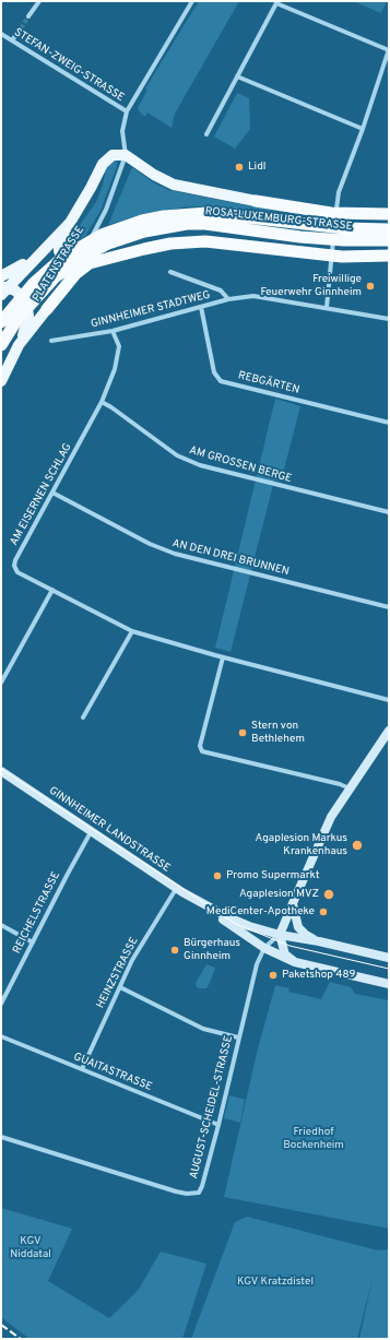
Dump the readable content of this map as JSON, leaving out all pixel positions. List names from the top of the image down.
{
  "streets": {
    "highway": ["ROSA-LUXEMBURG-STRASSE"],
    "main road": ["PLATENSTRASSE", "GINNHEIMER LANDSTRASSE"],
    "street": [
      "STEFAN-ZWEIG-STRASSE",
      "GINNHEIMER STADTWEG",
      "REBGÄRTEN",
      "AM GROSSEN BERGE",
      "AM EISERNEN SCHLAG",
      "AN DEN DREI BRUNNEN",
      "REICHELSTRASSE",
      "HEINZSTRASSE",
      "GUAITASTRASSE",
      "AUGUST-SCHEIDEL-STRASSE"
    ]
  },
  "crossings": [
    ["STEFAN-ZWEIG-STRASSE", "PLATENSTRASSE"],
    ["ROSA-LUXEMBURG-STRASSE", "PLATENSTRASSE"],
    ["GINNHEIMER STADTWEG", "REBGÄRTEN"],
    ["GINNHEIMER STADTWEG", "AM EISERNEN SCHLAG"],
    ["AM GROSSEN BERGE", "AM EISERNEN SCHLAG"],
    ["AM EISERNEN SCHLAG", "AN DEN DREI BRUNNEN"],
    ["GINNHEIMER LANDSTRASSE", "REICHELSTRASSE"],
    ["GINNHEIMER LANDSTRASSE", "HEINZSTRASSE"],
    ["GINNHEIMER LANDSTRASSE", "AUGUST-SCHEIDEL-STRASSE"],
    ["HEINZSTRASSE", "GUAITASTRASSE"],
    ["GUAITASTRASSE", "AUGUST-SCHEIDEL-STRASSE"]
  ],
  "parks": ["Friedhof Bockenheim", "KGV Niddatal", "KGV Kratzdistel"],
  "places": [
    "Lidl",
    "Freiwillige Feuerwehr Ginnheim",
    "Stern von Bethlehem",
    "Agaplesion Markus Krankenhaus",
    "Promo Supermarkt",
    "Agaplesion MVZ",
    "MediCenter-Apotheke",
    "Bürgerhaus Ginnheim",
    "Paketshop 489"
  ]
}
